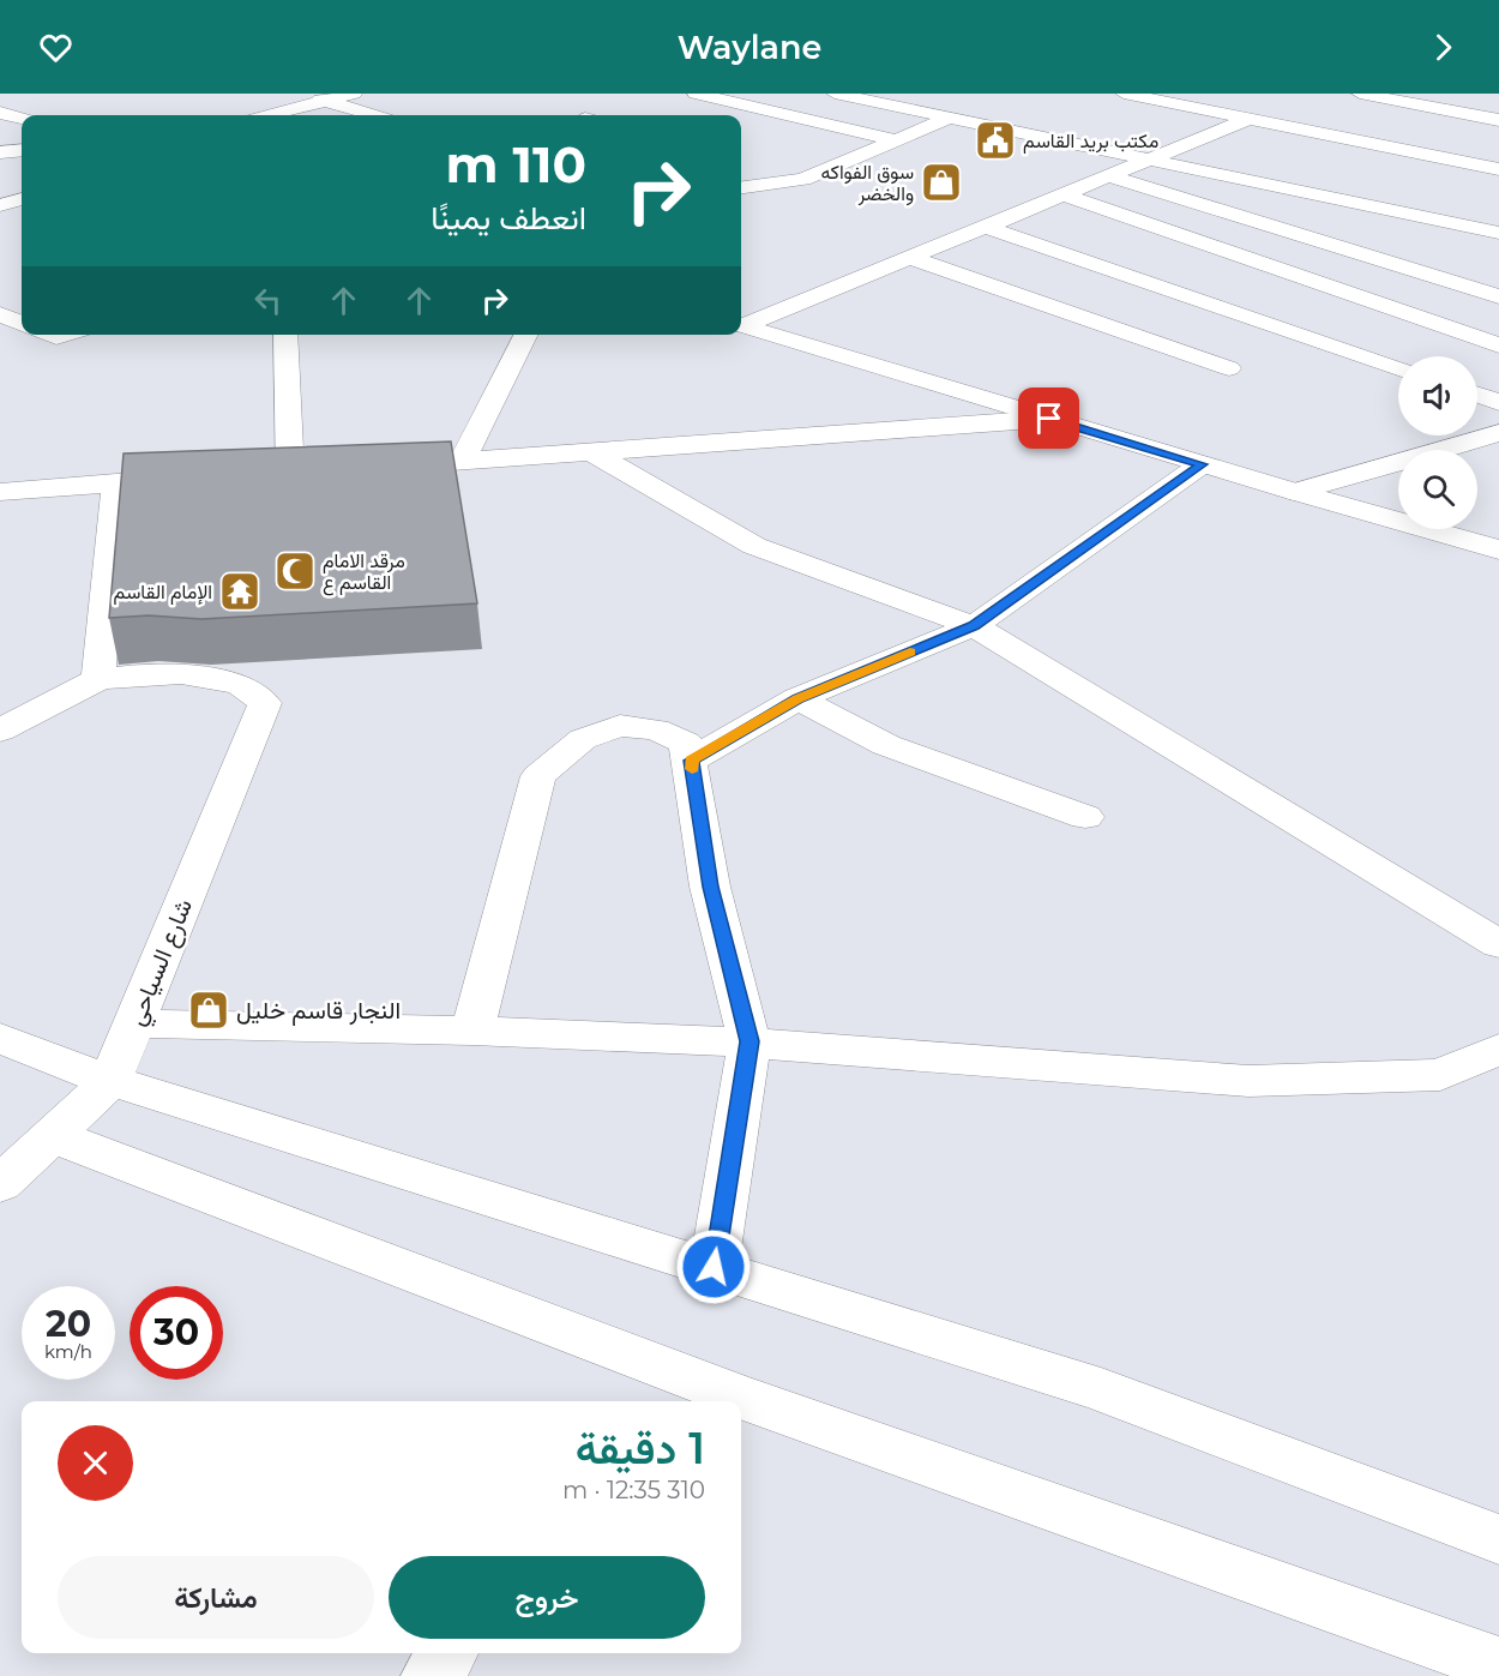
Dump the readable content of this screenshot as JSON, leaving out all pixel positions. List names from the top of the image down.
{
  "streets": {
    "street": ["شارع السياحي"]
  },
  "places": {
    "public building": ["مكتب بريد القاسم"],
    "shop": ["سوق الفواكه والخضر", "النجار قاسم خليل"],
    "mosque": ["مرقد الامام القاسم ع"],
    "temple": ["الإمام القاسم"]
  },
  "page": {
    "header": "Waylane",
    "turn": ["110 m", "انعطف يمينًا"],
    "speed": "20 km/h",
    "limit": "30",
    "heading": ["1 دقيقة", "310 m · 12:35"],
    "buttons": ["خروج", "مشاركة"]
  }
}
